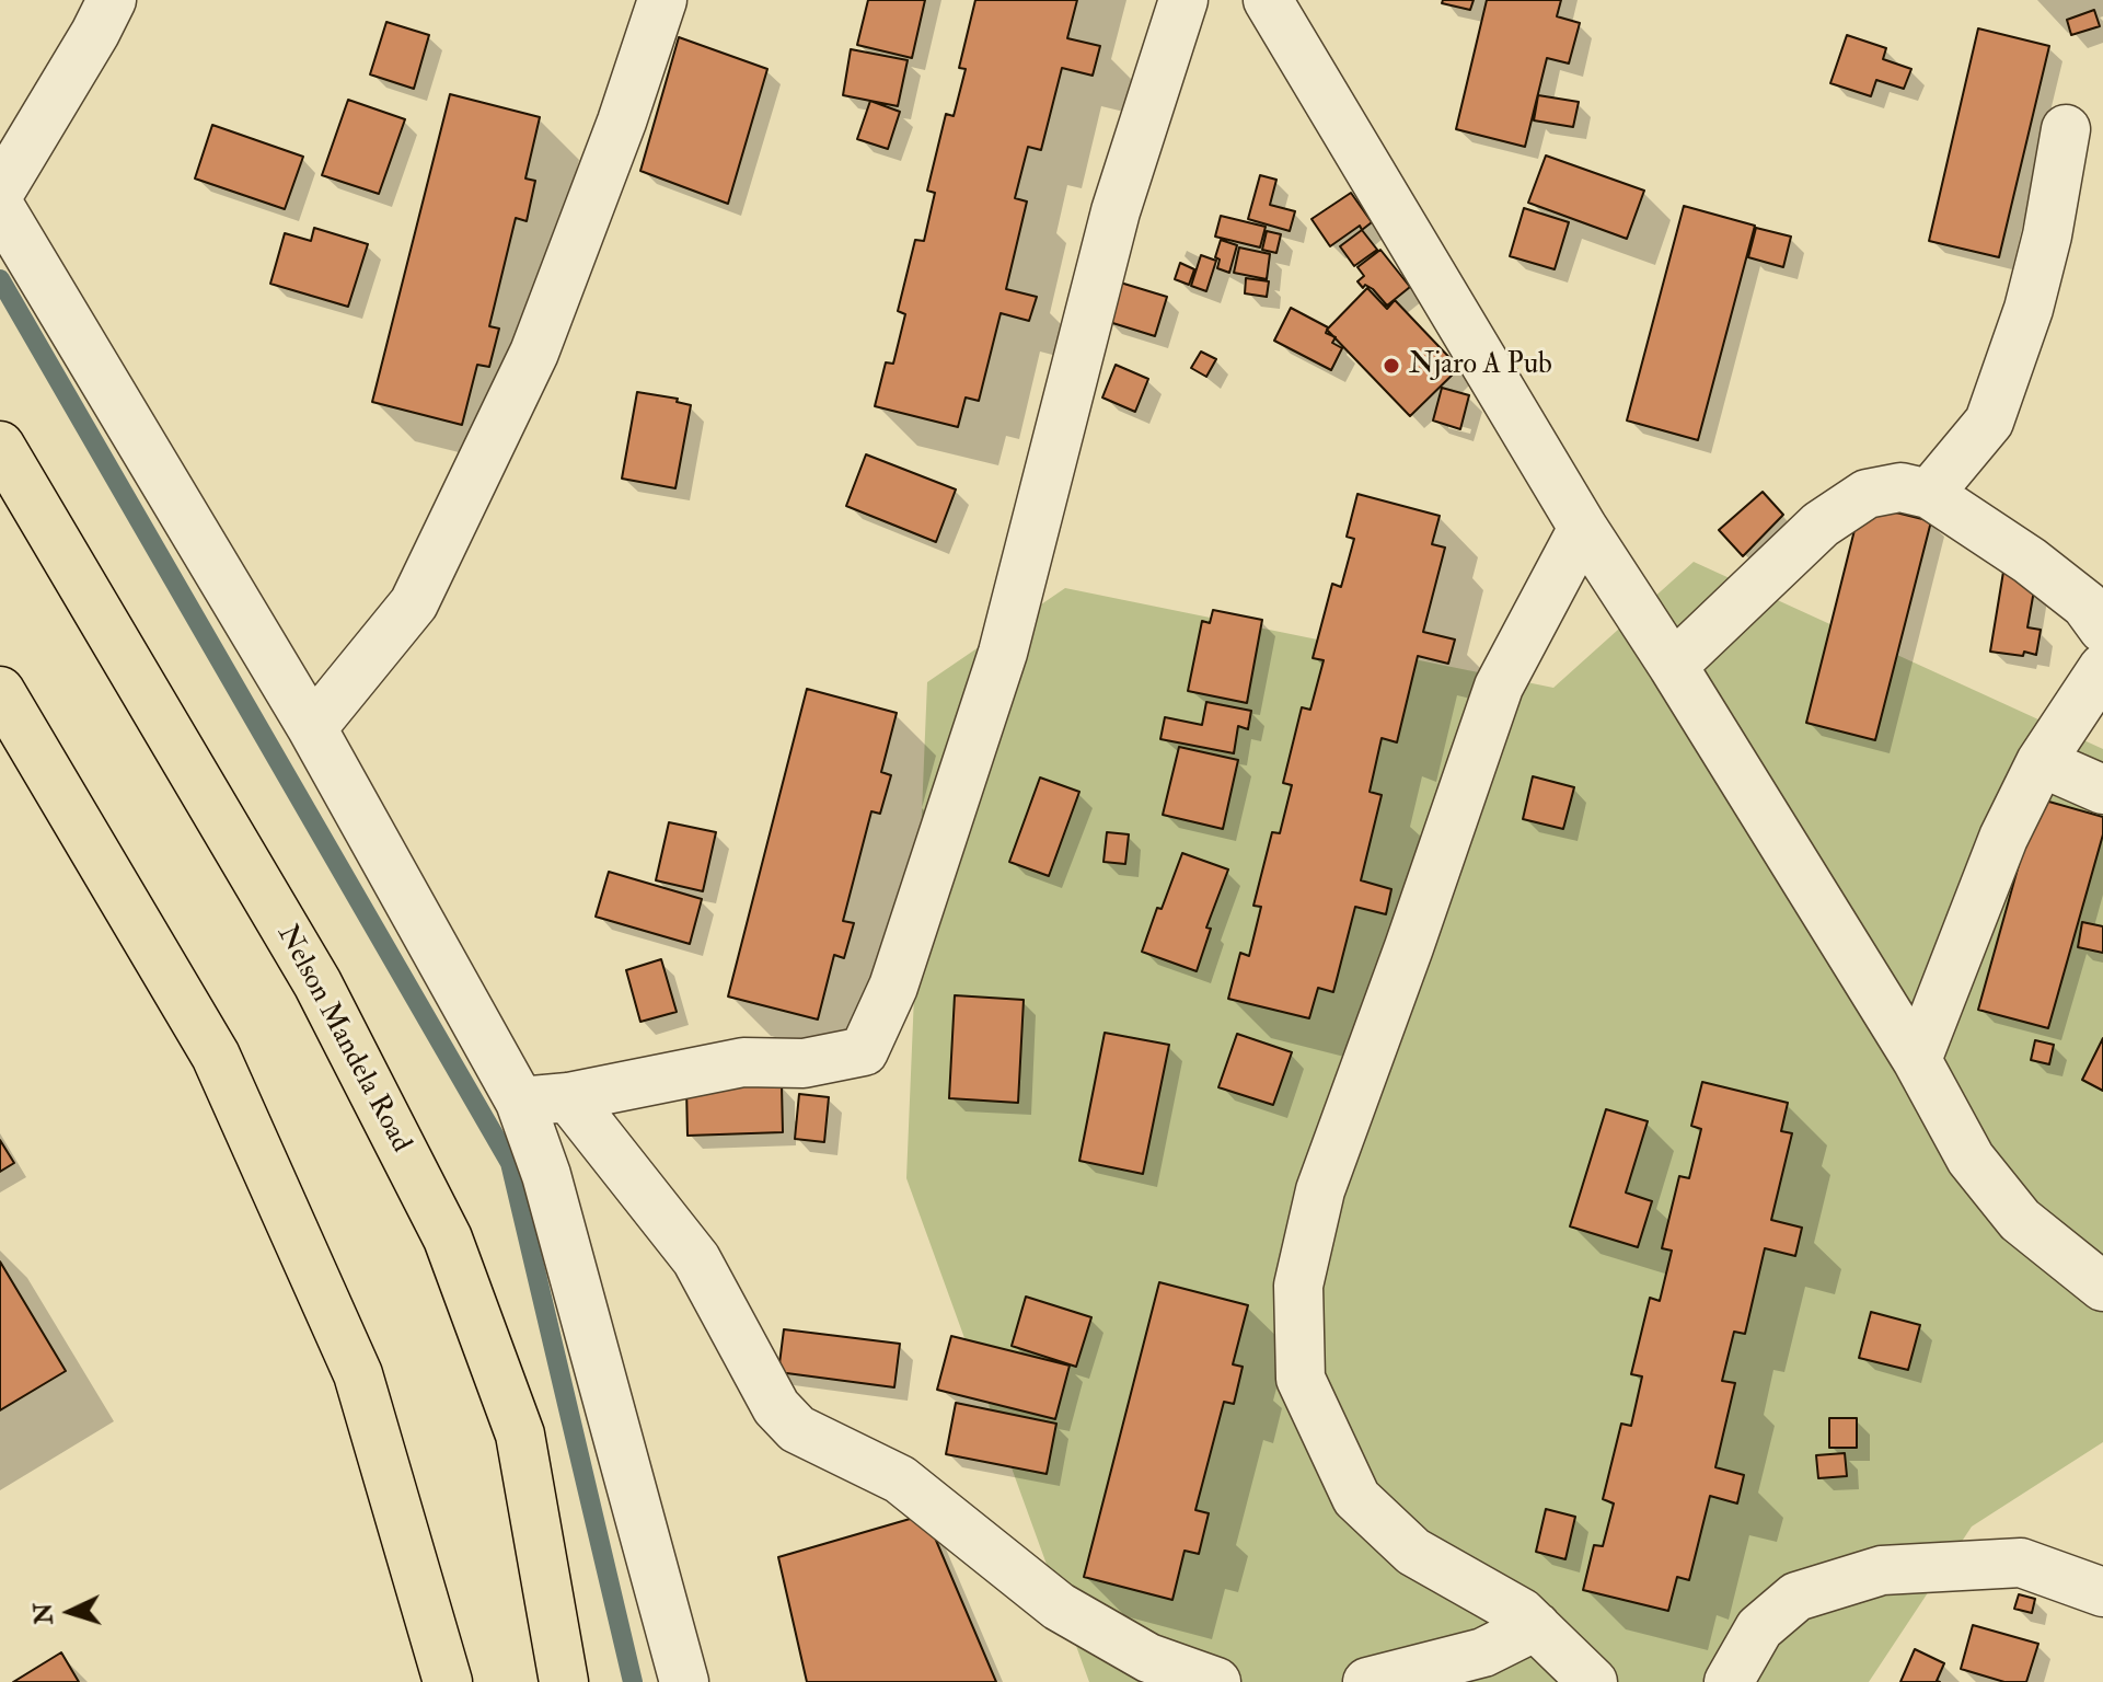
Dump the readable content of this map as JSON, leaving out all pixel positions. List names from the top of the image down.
{
  "streets": {
    "main road": ["Nelson Mandela Road"]
  },
  "places": ["Njaro A Pub"],
  "north": "left"
}
